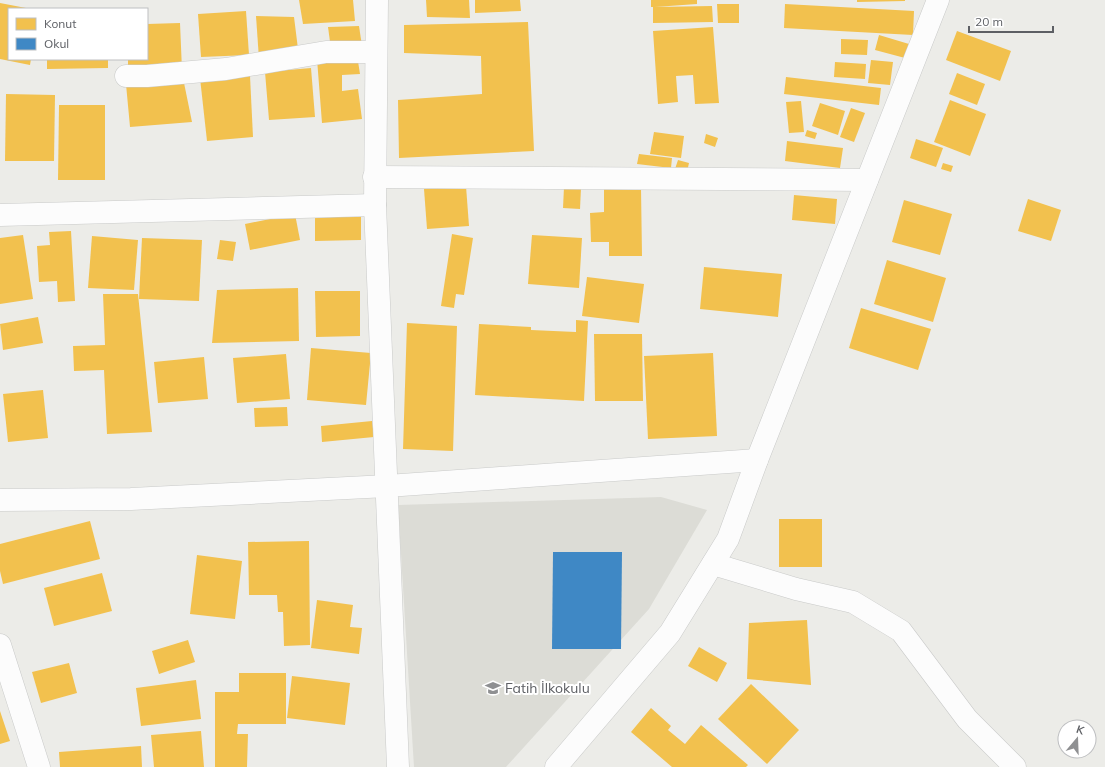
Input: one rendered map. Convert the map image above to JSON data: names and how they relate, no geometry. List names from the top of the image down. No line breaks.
{"places":{"school or university":["Fatih İlkokulu"]},"legend":["Konut","Okul"],"scale_bar":"20 m","north":"top"}
